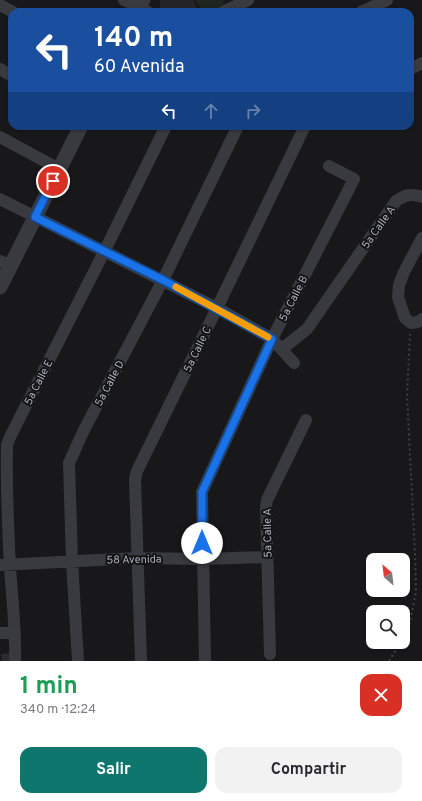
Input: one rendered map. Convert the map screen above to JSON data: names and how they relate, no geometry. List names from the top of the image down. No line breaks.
{"streets":{"street":["5a Calle A","5a Calle B","5a Calle C","5a Calle E","5a Calle D","58 Avenida"]},"crossings":[["5a Calle A","58 Avenida"],["5a Calle B","58 Avenida"],["5a Calle C","58 Avenida"],["5a Calle E","58 Avenida"],["5a Calle D","58 Avenida"]],"north":"top left","page":{"turn":["140 m","60 Avenida"],"heading":["1 min","340 m · 12:24"],"buttons":["Salir","Compartir"]}}
